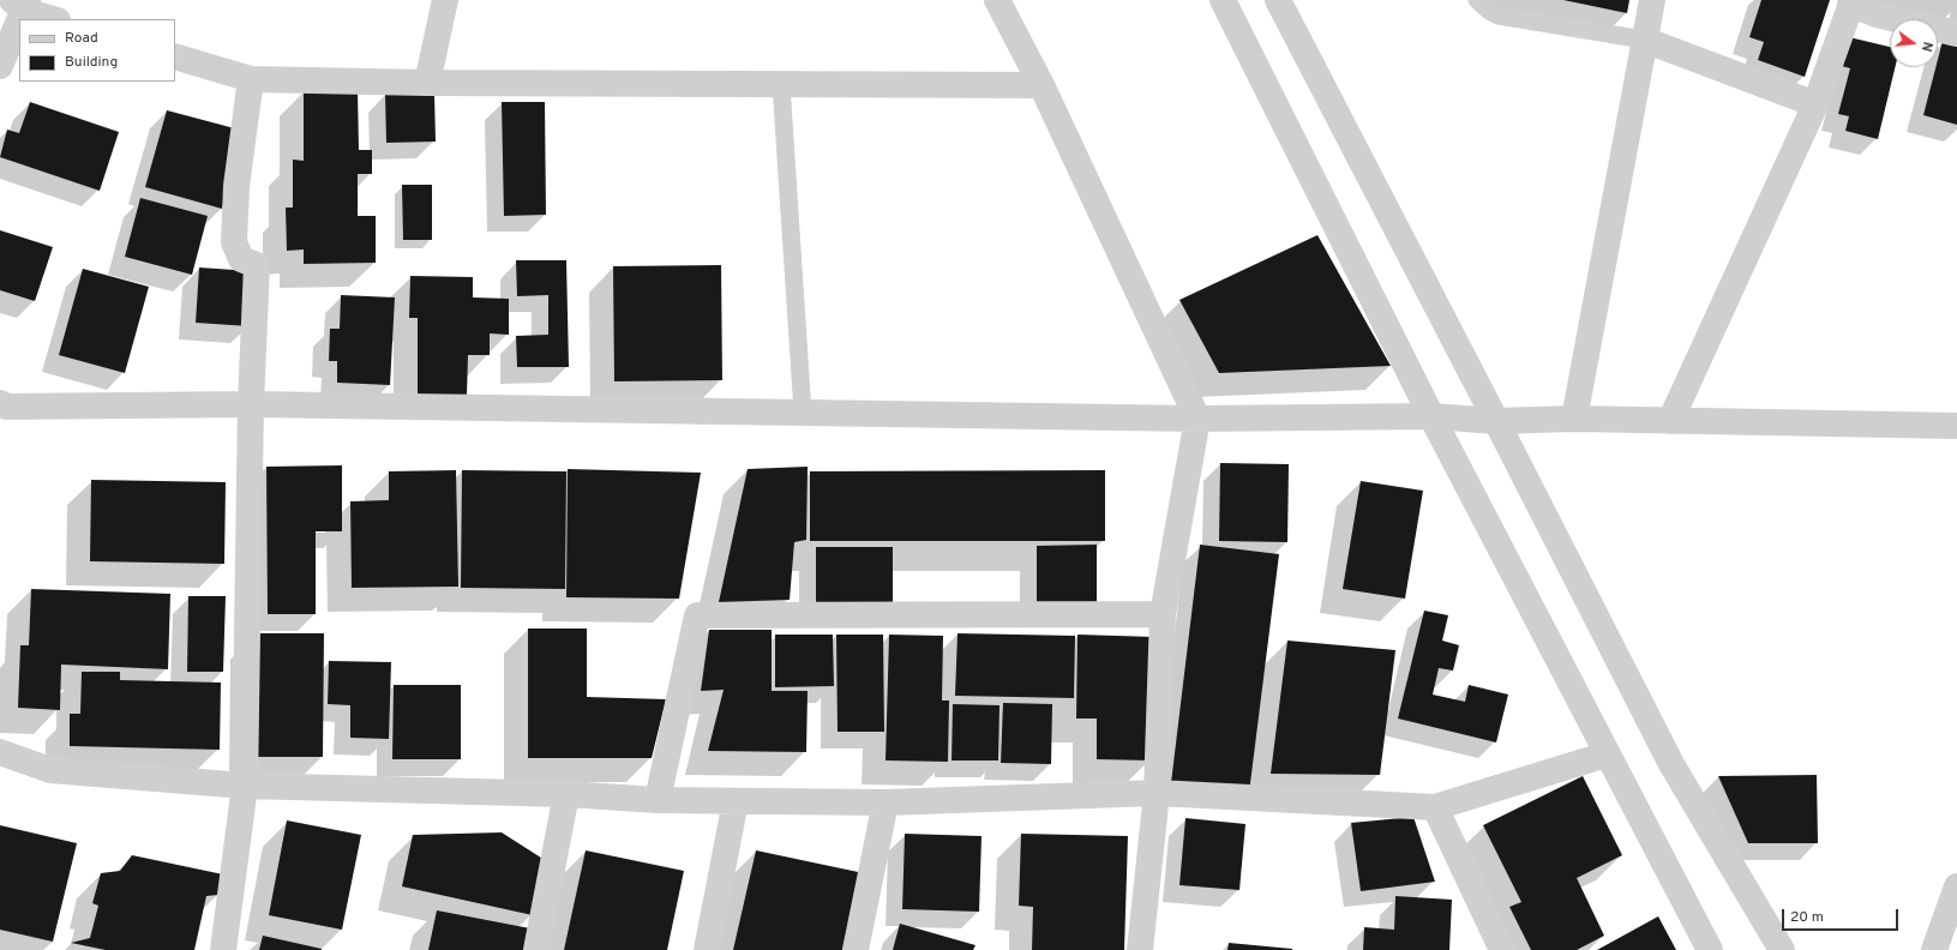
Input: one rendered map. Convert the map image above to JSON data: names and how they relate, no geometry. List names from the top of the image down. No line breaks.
{"legend":["Road","Building"],"scale_bar":"20 m","north":"right"}
